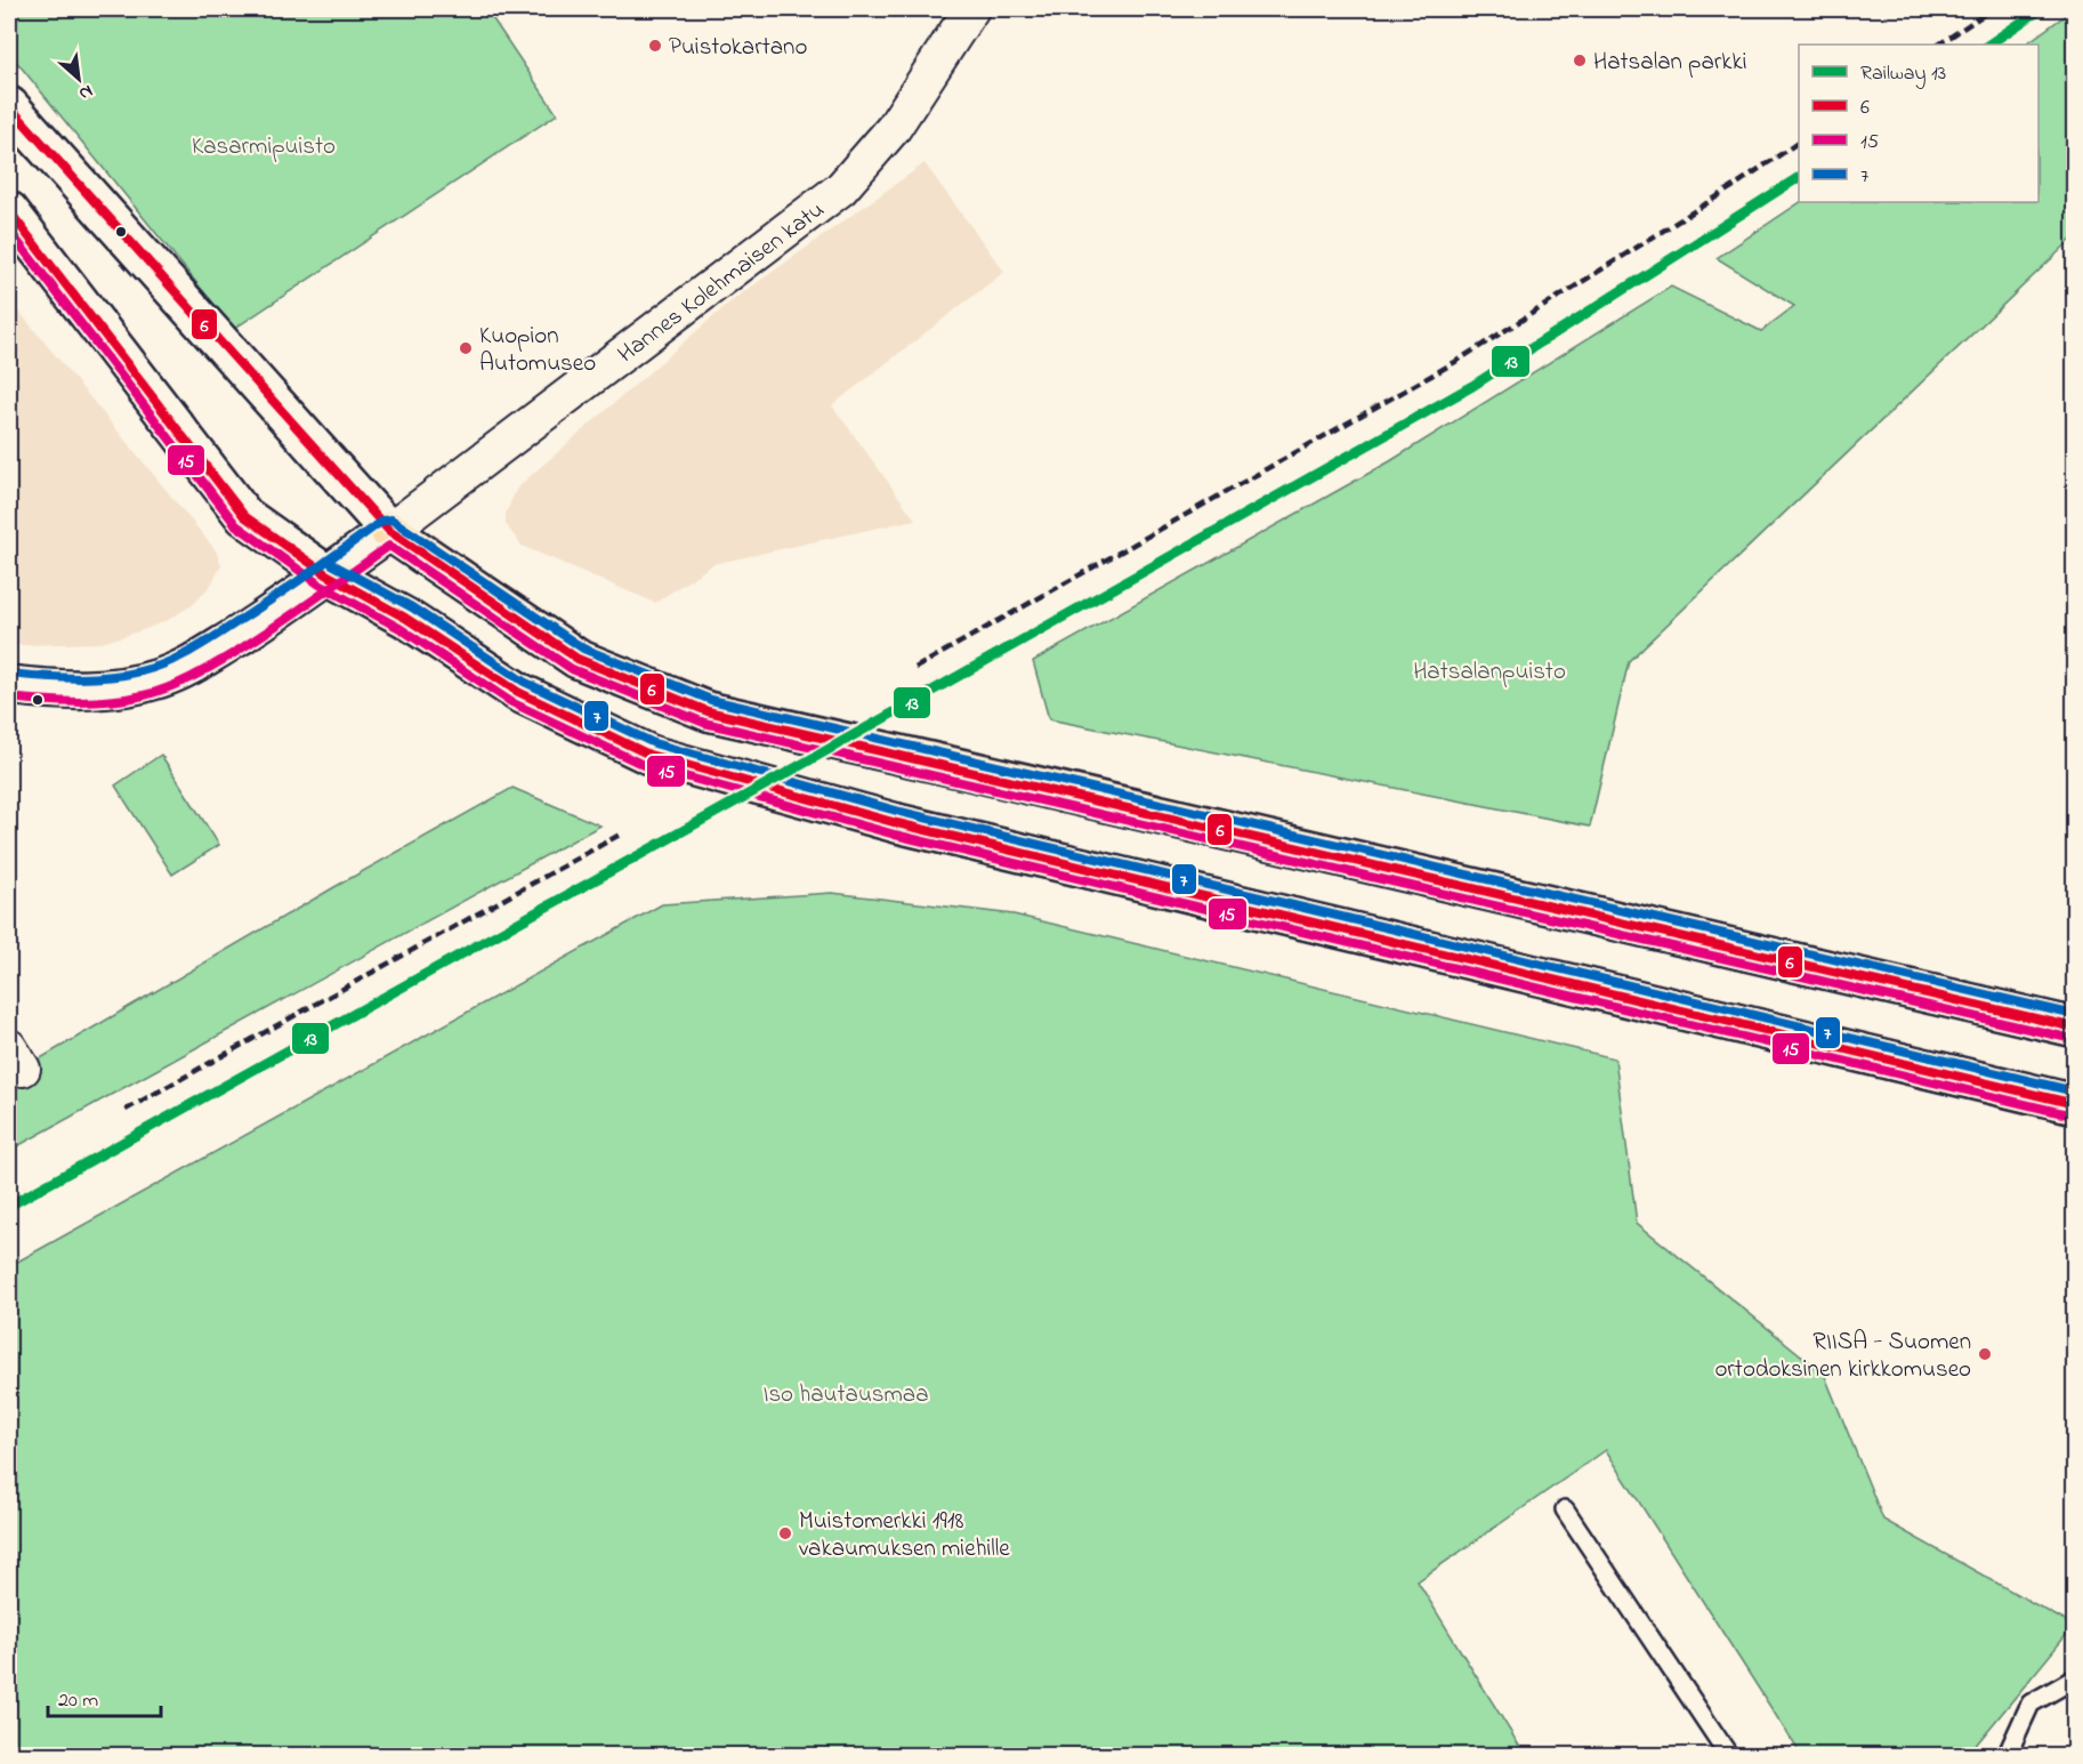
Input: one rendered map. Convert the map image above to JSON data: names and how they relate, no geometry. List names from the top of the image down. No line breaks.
{"streets":{"street":["Hannes Kolehmaisen katu"]},"parks":["Kasarmipuisto","Hatsalanpuisto","Iso hautausmaa"],"places":["Puistokartano","Hatsalan parkki","Kuopion Automuseo","RIISA - Suomen ortodoksinen kirkkomuseo","Muistomerkki 1918 vakaumuksen miehille"],"lines":["rail line 13","transit line 6","transit line 15","transit line 7"],"legend":["Railway 13","6","15","7"],"scale_bar":"20 m","north":"bottom right"}
